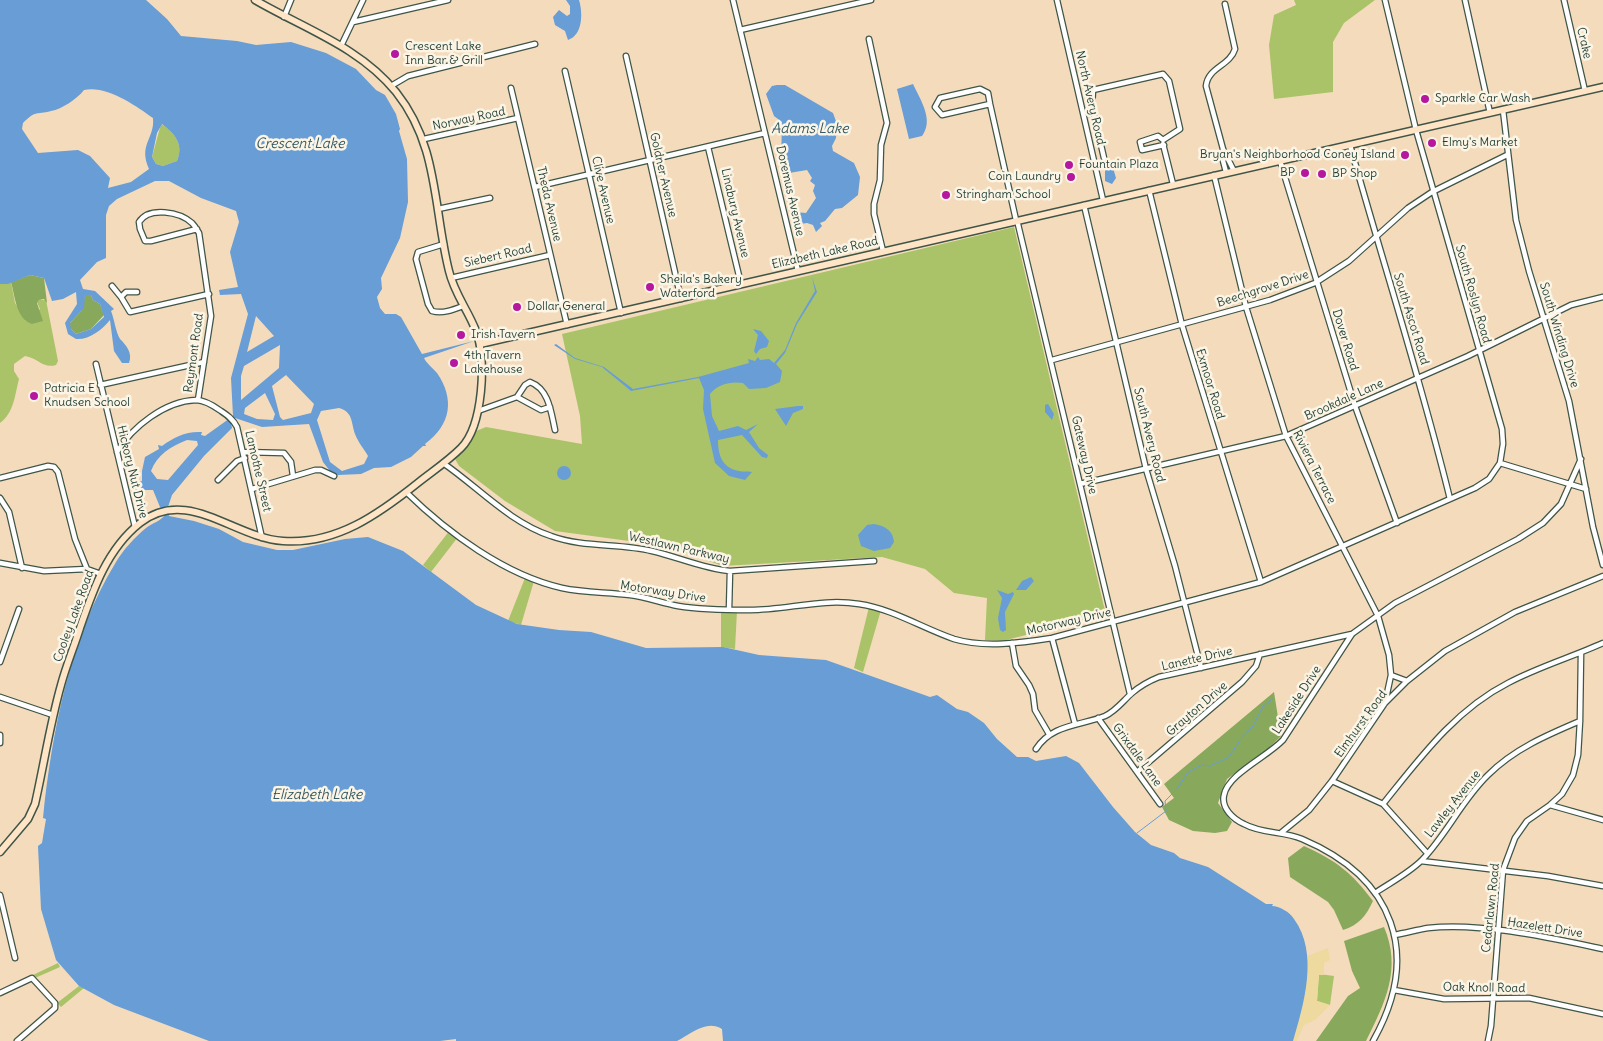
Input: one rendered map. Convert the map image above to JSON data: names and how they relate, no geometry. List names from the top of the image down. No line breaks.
{"streets":{"main road":["Elizabeth Lake Road","Cooley Lake Road"],"street":["Crake","North Avery Road","Norway Road","Goldner Avenue","Clive Avenue","Doremus Avenue","Theda Avenue","Linabury Avenue","Siebert Road","Beechgrove Drive","South Roslyn Road","South Ascot Road","South Winding Drive","Dover Road","Reymont Road","Exmoor Road","Brookdale Lane","South Avery Road","Gateway Drive","Riviera Terrace","Lamothe Street","Hickory Nut Drive","Westlawn Parkway","Motorway Drive","Lanette Drive","Lakeside Drive","Grayton Drive","Elmhurst Road","Grixdale Lane","Lawley Avenue","Cedarlawn Road","Hazelett Drive","Oak Knoll Road"]},"crossings":[["Crake","Elizabeth Lake Road"],["North Avery Road","Elizabeth Lake Road"],["Norway Road","Theda Avenue"],["Goldner Avenue","Elizabeth Lake Road"],["Clive Avenue","Elizabeth Lake Road"],["Doremus Avenue","Elizabeth Lake Road"],["Theda Avenue","Elizabeth Lake Road"],["Theda Avenue","Siebert Road"],["Linabury Avenue","Elizabeth Lake Road"],["Elizabeth Lake Road","South Roslyn Road"],["Elizabeth Lake Road","South Ascot Road"],["Elizabeth Lake Road","South Winding Drive"],["Elizabeth Lake Road","Dover Road"],["Elizabeth Lake Road","Exmoor Road"],["Elizabeth Lake Road","South Avery Road"],["Elizabeth Lake Road","Gateway Drive"],["Elizabeth Lake Road","Riviera Terrace"],["Elizabeth Lake Road","Cooley Lake Road"],["Beechgrove Drive","South Roslyn Road"],["Beechgrove Drive","South Ascot Road"],["Beechgrove Drive","South Winding Drive"],["Beechgrove Drive","Dover Road"],["Beechgrove Drive","Exmoor Road"],["Beechgrove Drive","South Avery Road"],["Beechgrove Drive","Gateway Drive"],["Beechgrove Drive","Riviera Terrace"],["South Roslyn Road","Brookdale Lane"],["South Roslyn Road","Motorway Drive"],["South Ascot Road","Brookdale Lane"],["South Ascot Road","Motorway Drive"],["South Winding Drive","Brookdale Lane"],["South Winding Drive","Lakeside Drive"],["Dover Road","Brookdale Lane"],["Dover Road","Motorway Drive"],["Reymont Road","Lamothe Street"],["Reymont Road","Hickory Nut Drive"],["Exmoor Road","Brookdale Lane"],["Exmoor Road","Motorway Drive"],["Brookdale Lane","South Avery Road"],["Brookdale Lane","Gateway Drive"],["Brookdale Lane","Riviera Terrace"],["South Avery Road","Motorway Drive"],["South Avery Road","Lanette Drive"],["Gateway Drive","Motorway Drive"],["Gateway Drive","Lanette Drive"],["Riviera Terrace","Motorway Drive"],["Riviera Terrace","Lakeside Drive"],["Riviera Terrace","Elmhurst Road"],["Lamothe Street","Cooley Lake Road"],["Hickory Nut Drive","Cooley Lake Road"],["Westlawn Parkway","Cooley Lake Road"],["Motorway Drive","Cooley Lake Road"],["Lanette Drive","Lakeside Drive"],["Lanette Drive","Grayton Drive"],["Lanette Drive","Grixdale Lane"],["Lakeside Drive","Elmhurst Road"],["Lakeside Drive","Lawley Avenue"],["Lakeside Drive","Hazelett Drive"],["Lakeside Drive","Oak Knoll Road"],["Grayton Drive","Grixdale Lane"],["Lawley Avenue","Cedarlawn Road"],["Cedarlawn Road","Hazelett Drive"],["Cedarlawn Road","Oak Knoll Road"]],"water":["Adams Lake","Crescent Lake","Elizabeth Lake"],"places":["Crescent Lake Inn Bar & Grill","Sparkle Car Wash","Elmy's Market","Bryan's Neighborhood Coney Island","Fountain Plaza","BP","BP Shop","Coin Laundry","Stringham School","Sheila's Bakery Waterford","Dollar General","Irish Tavern","4th Tavern Lakehouse","Patricia E Knudsen School"]}
